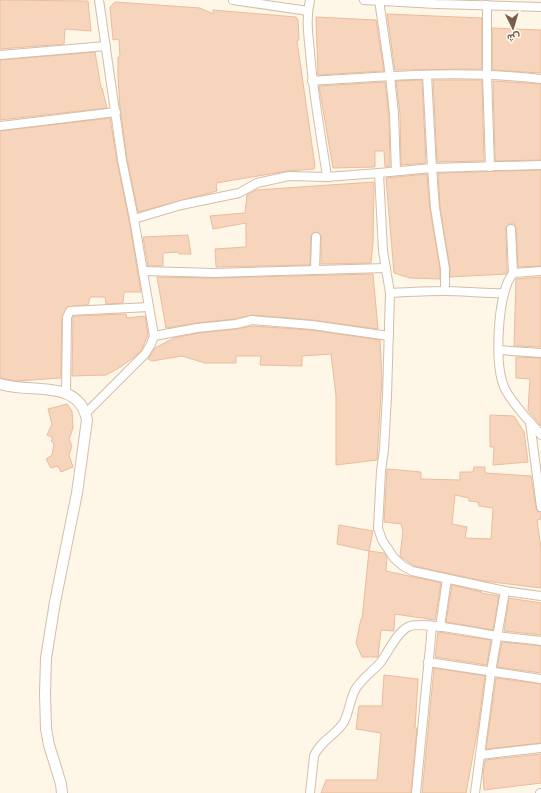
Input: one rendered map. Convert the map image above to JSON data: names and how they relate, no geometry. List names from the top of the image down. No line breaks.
{"north":"bottom"}
